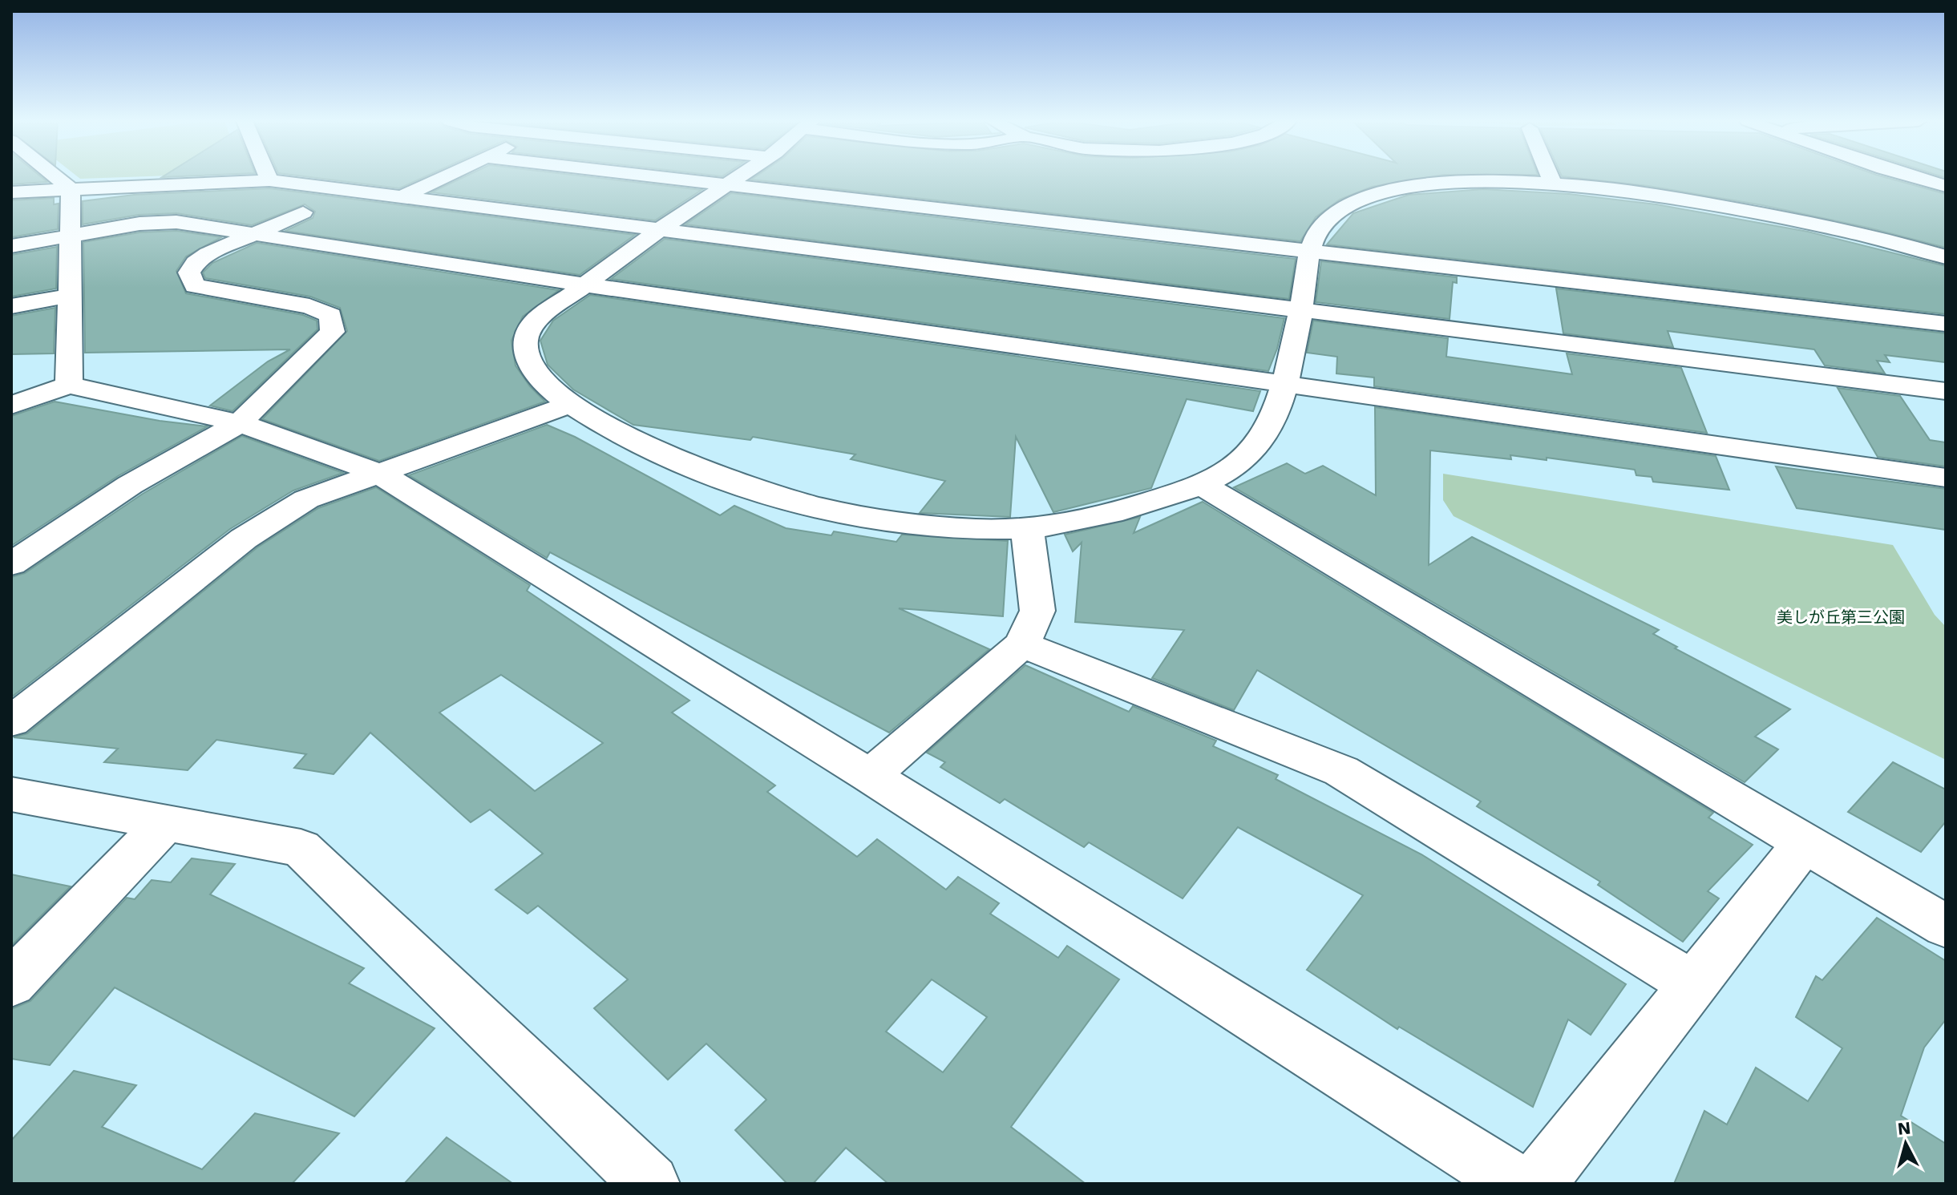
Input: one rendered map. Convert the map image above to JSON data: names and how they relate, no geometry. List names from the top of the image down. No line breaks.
{"parks":["美しが丘第三公園"],"north":"top"}
